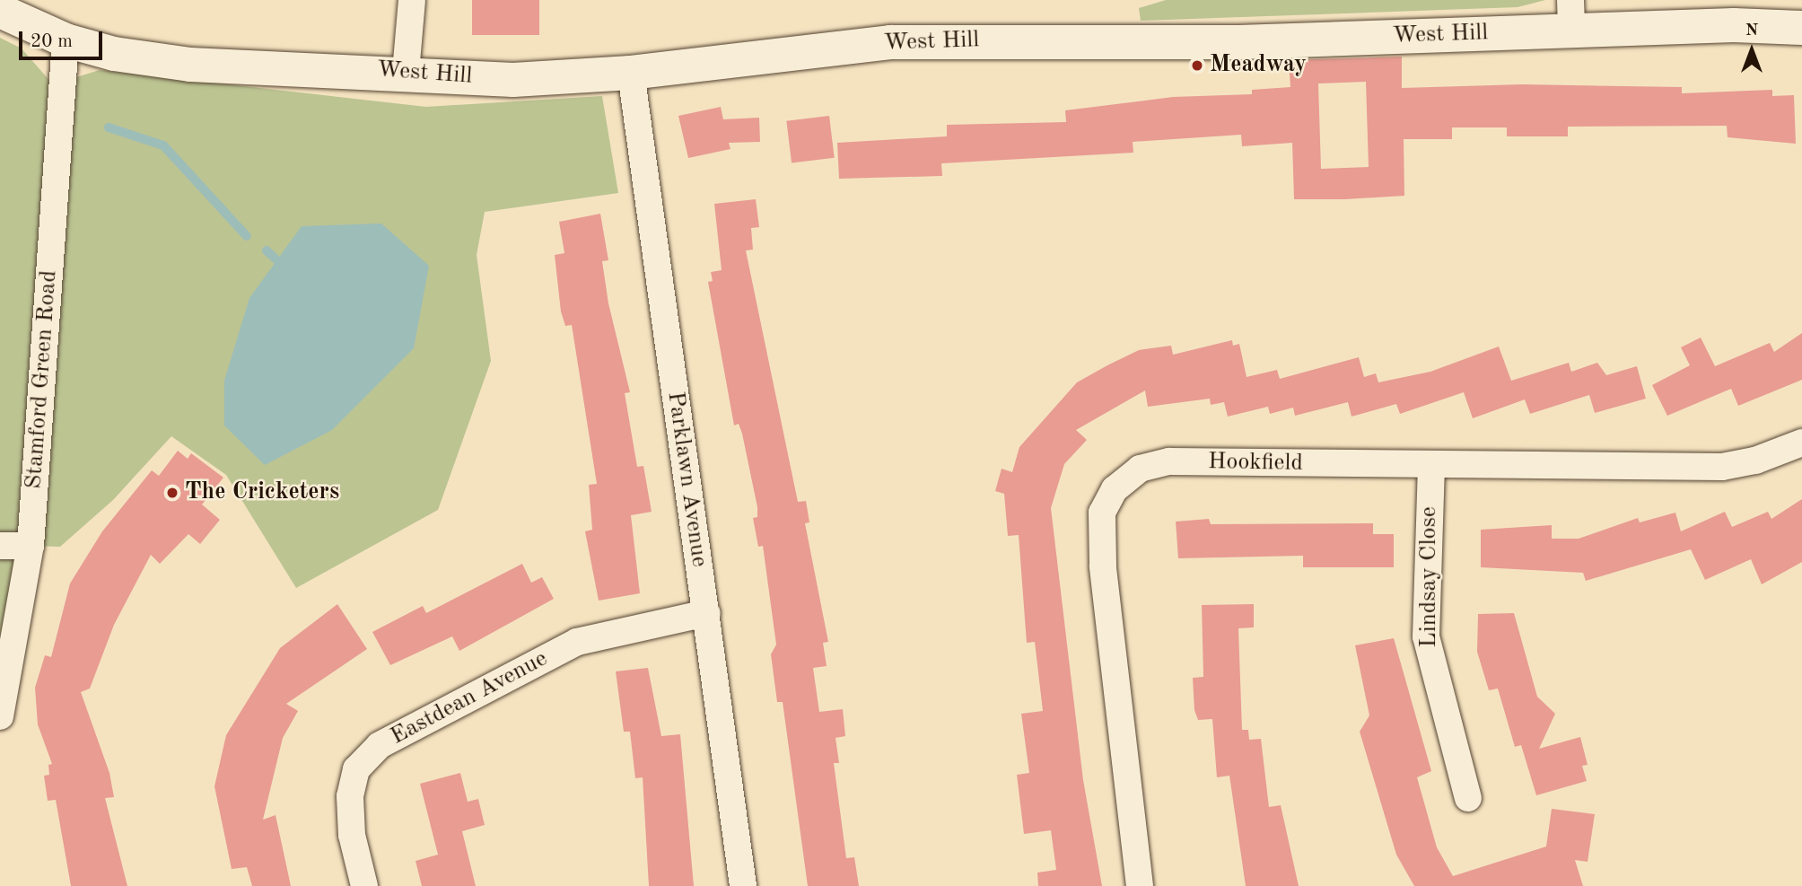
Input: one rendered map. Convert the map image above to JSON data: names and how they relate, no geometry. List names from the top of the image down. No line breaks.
{"streets":{"main road":["West Hill"],"street":["Stamford Green Road","Hookfield","Parklawn Avenue","Lindsay Close","Eastdean Avenue"]},"crossings":[["West Hill","Stamford Green Road"],["West Hill","Parklawn Avenue"],["Hookfield","Lindsay Close"],["Parklawn Avenue","Eastdean Avenue"]],"places":["Meadway","The Cricketers"],"scale_bar":"20 m","north":"top"}
